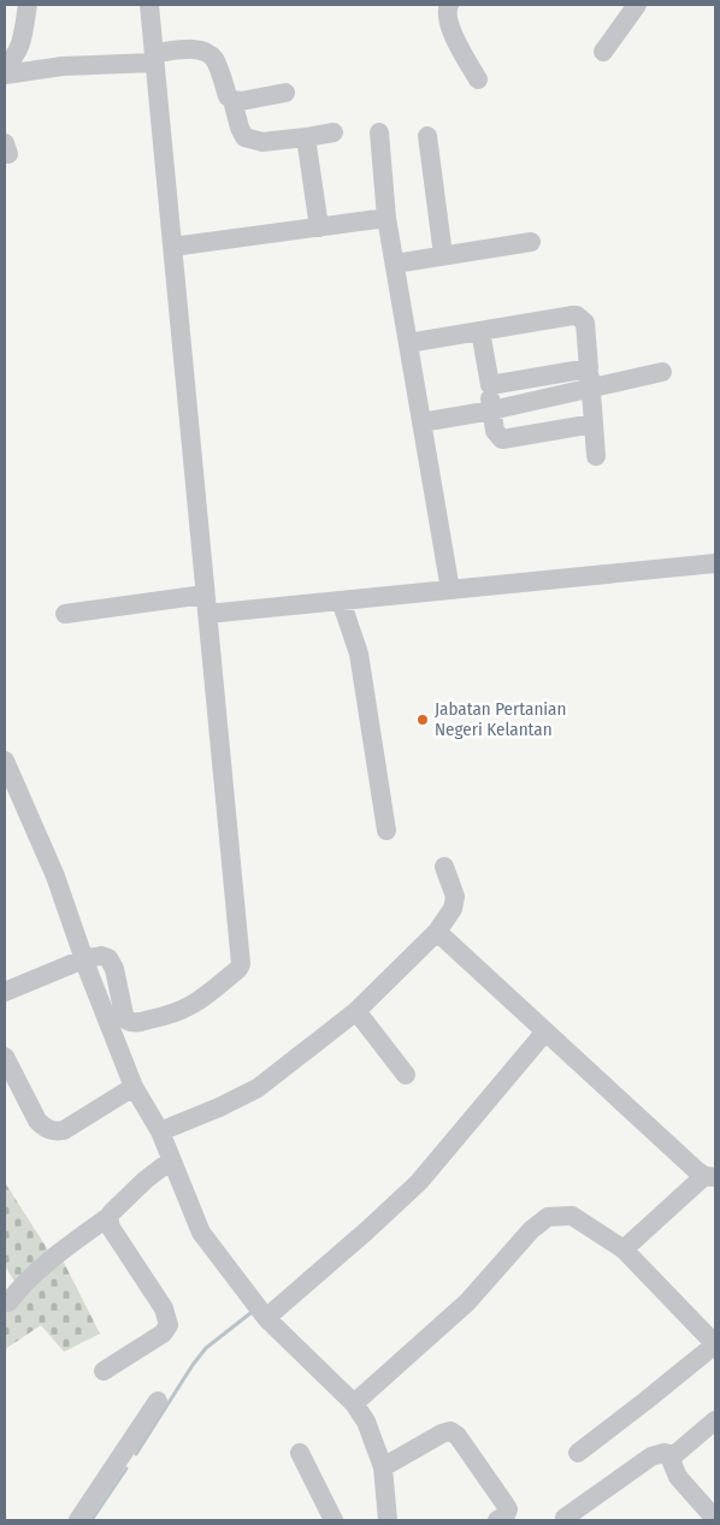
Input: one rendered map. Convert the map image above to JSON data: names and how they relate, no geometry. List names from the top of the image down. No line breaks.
{"places":["Jabatan Pertanian Negeri Kelantan"]}
